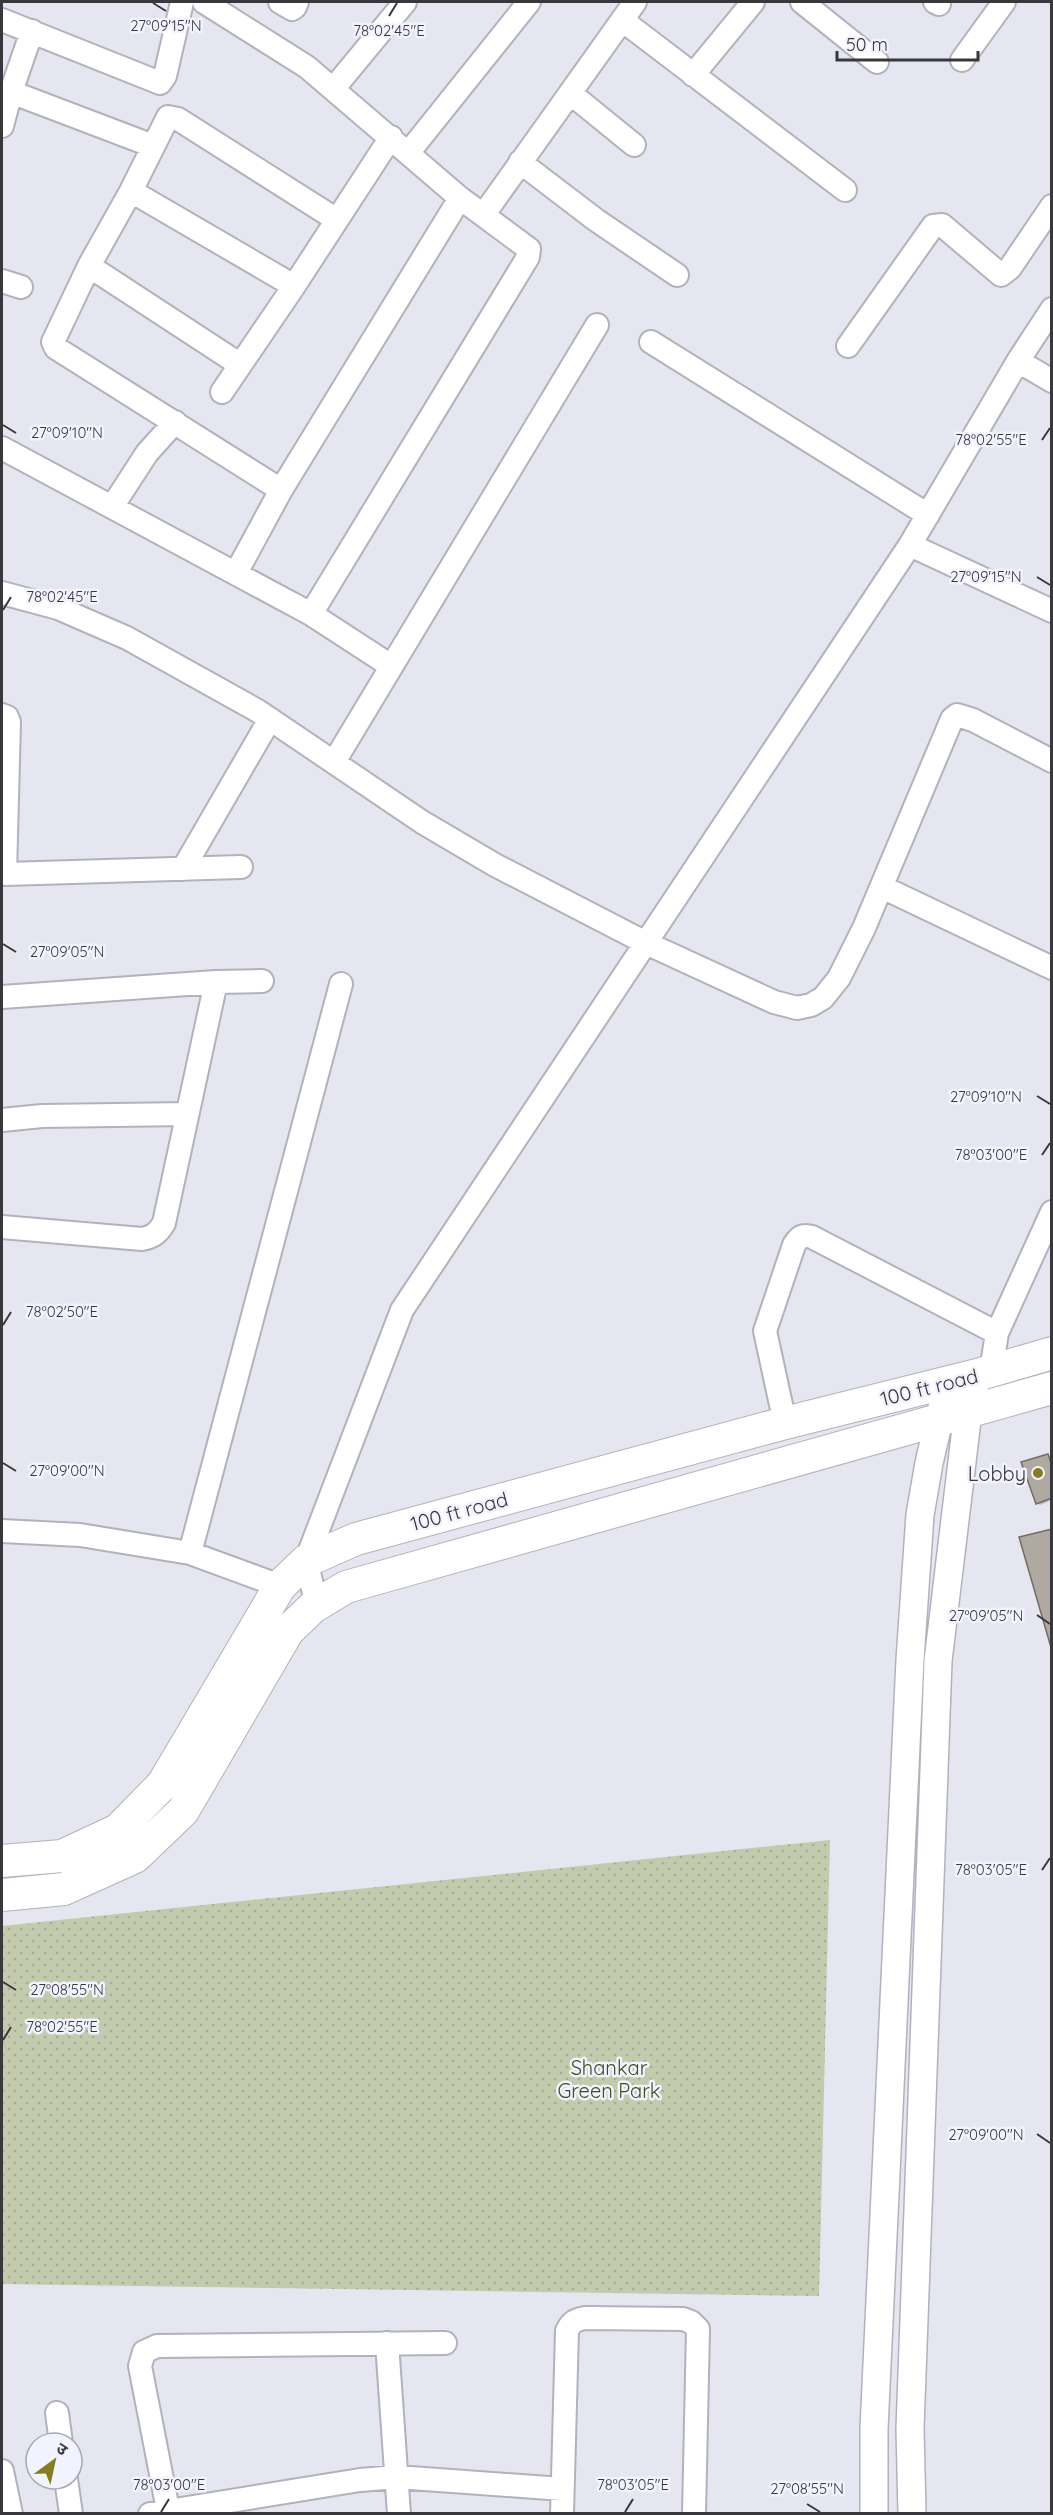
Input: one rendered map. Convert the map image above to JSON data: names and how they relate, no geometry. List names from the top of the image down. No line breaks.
{"streets":{"main road":["100 ft road"]},"parks":["Shankar Green Park"],"places":["Lobby"],"scale_bar":"50 m","north":"top right","coordinates":["27°09'15\"N","78°02'45\"E","27°09'10\"N","78°02'55\"E","27°09'05\"N","78°03'00\"E","78°02'50\"E","27°09'00\"N","78°03'05\"E","27°08'55\"N"]}
